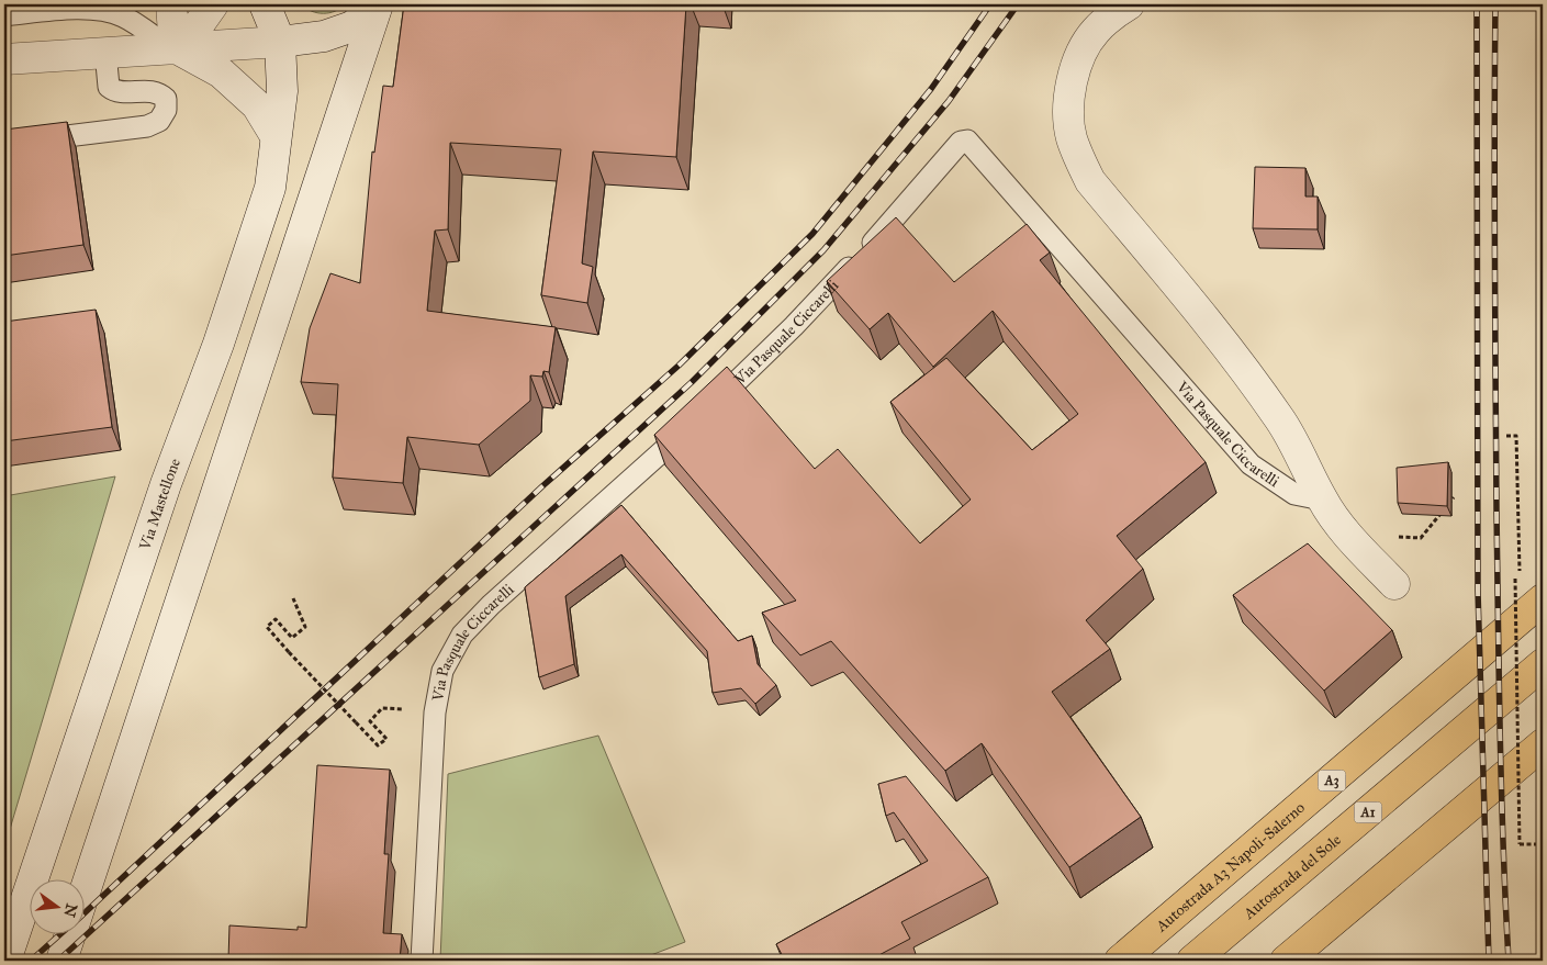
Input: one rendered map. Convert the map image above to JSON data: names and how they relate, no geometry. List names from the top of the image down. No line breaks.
{"streets":{"highway":["A3","A1","Autostrada A3 Napoli-Salerno","Autostrada del Sole"],"street":["Via Mastellone"],"lane":["Via Pasquale Ciccarelli"]},"north":"right"}
